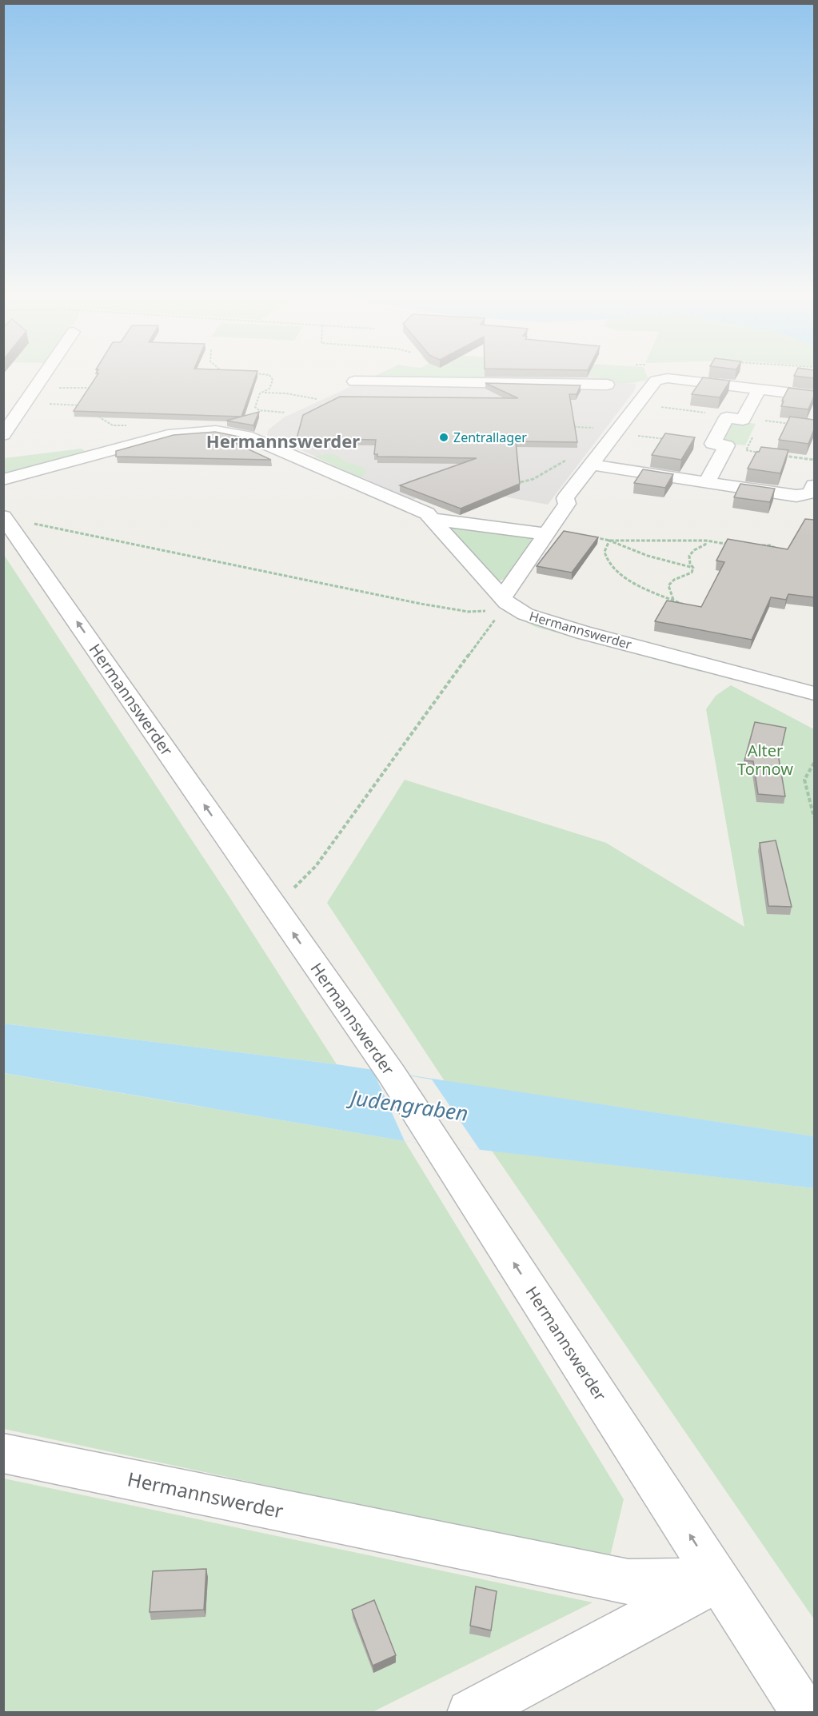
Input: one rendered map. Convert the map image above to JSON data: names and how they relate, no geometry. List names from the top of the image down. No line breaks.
{"streets":{"street":["Hermannswerder"]},"one_way":["Hermannswerder"],"districts":["Hermannswerder"],"water":["Judengraben"],"parks":["Alter Tornow"],"places":["Zentrallager"]}
